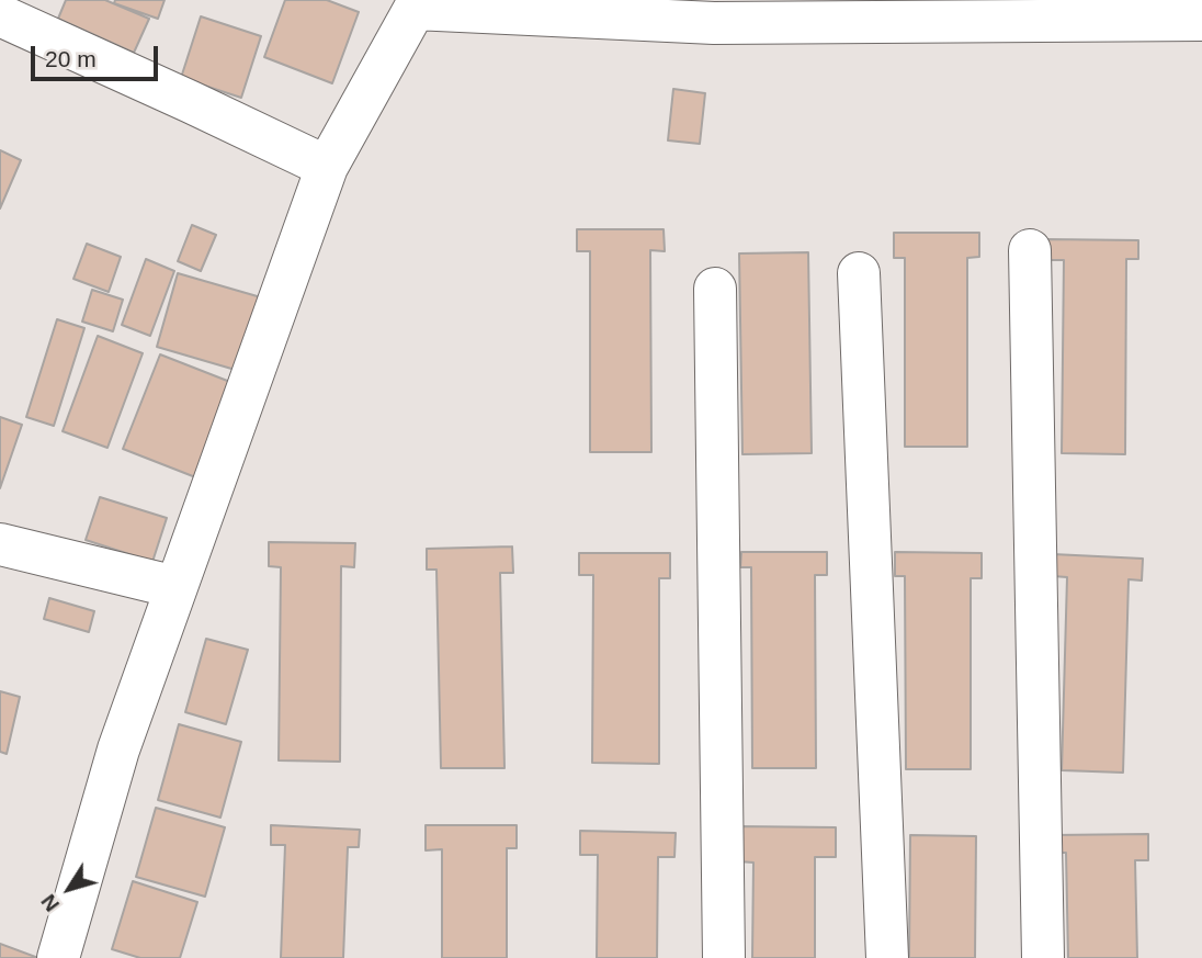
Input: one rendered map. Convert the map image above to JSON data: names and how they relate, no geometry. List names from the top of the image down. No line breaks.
{"scale_bar":"20 m","north":"bottom left"}
